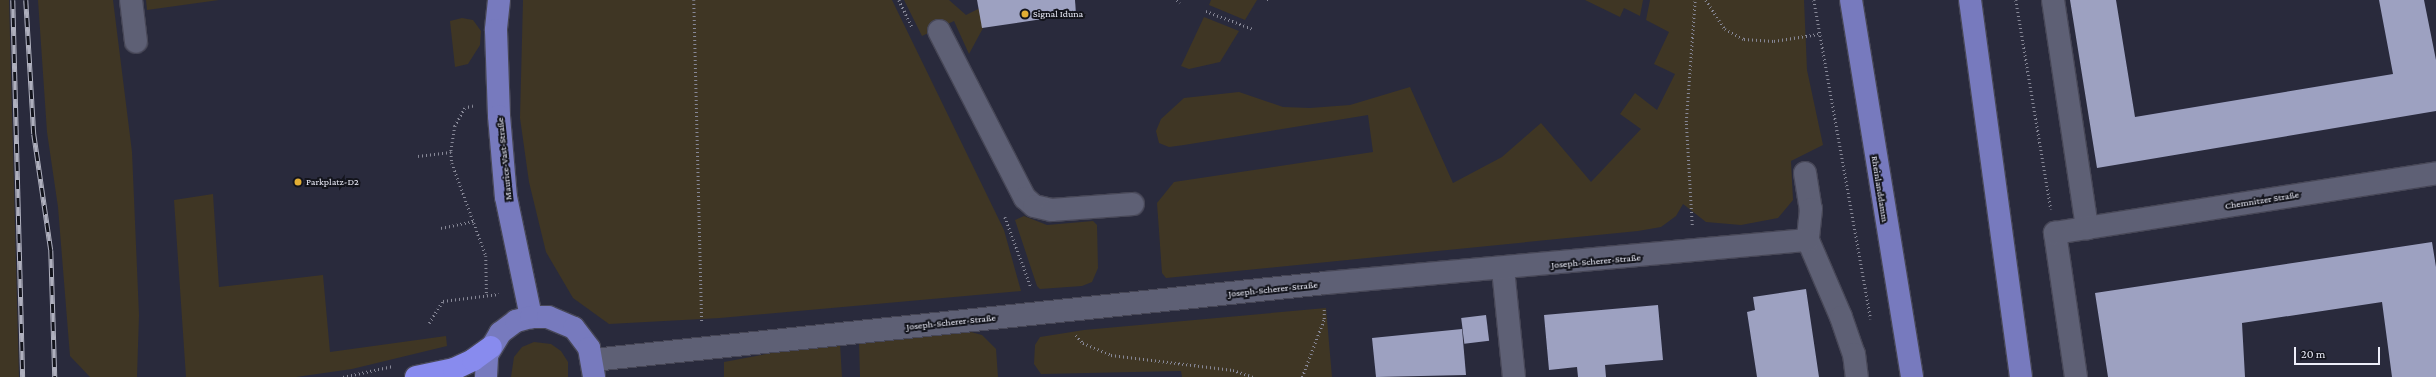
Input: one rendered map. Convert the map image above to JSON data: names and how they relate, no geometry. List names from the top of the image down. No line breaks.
{"streets":{"main road":["Maurice-Vast-Straße","Rheinlanddamm"],"street":["Chemnitzer Straße","Joseph-Scherer-Straße"]},"places":["Signal Iduna","Parkplatz-D2"],"scale_bar":"20 m"}
